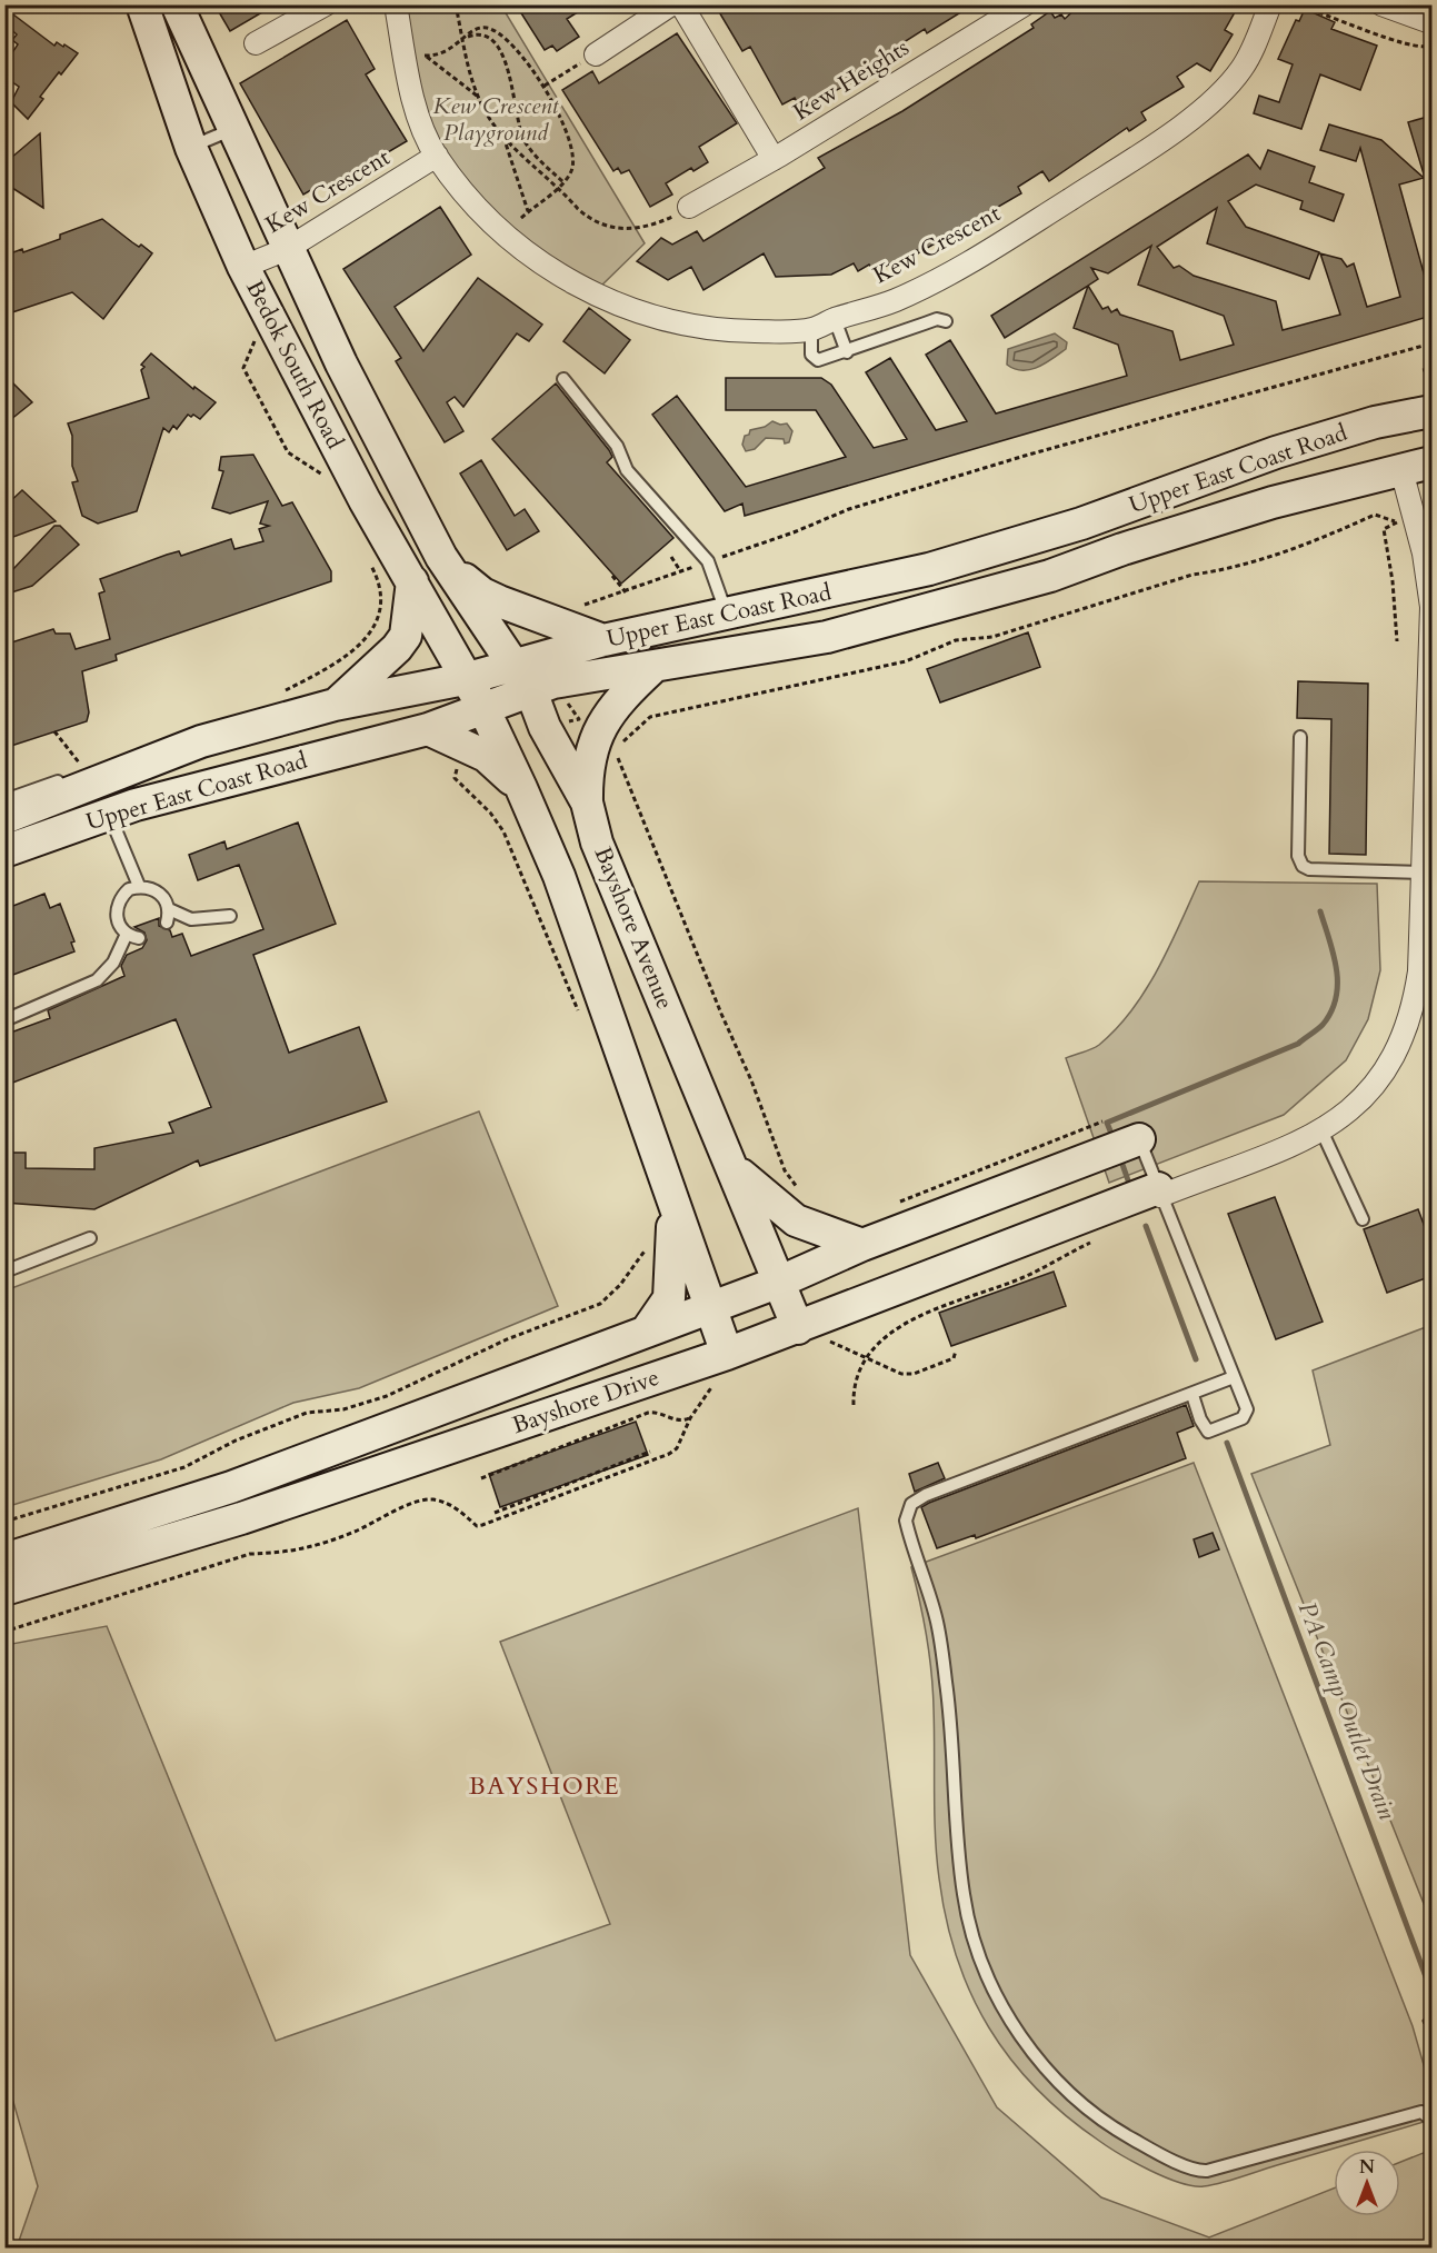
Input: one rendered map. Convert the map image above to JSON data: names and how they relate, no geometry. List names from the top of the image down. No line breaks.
{"streets":{"main road":["Bedok South Road","Upper East Coast Road","Bayshore Avenue","Bayshore Drive"],"street":["Kew Heights","Kew Crescent"]},"crossings":[["Kew Crescent","Bedok South Road"],["Bedok South Road","Upper East Coast Road"],["Bedok South Road","Bayshore Avenue"],["Upper East Coast Road","Bayshore Avenue"],["Bayshore Avenue","Bayshore Drive"]],"districts":["BAYSHORE"],"water":["PA Camp Outlet Drain"],"parks":["Kew Crescent Playground"],"north":"top"}
